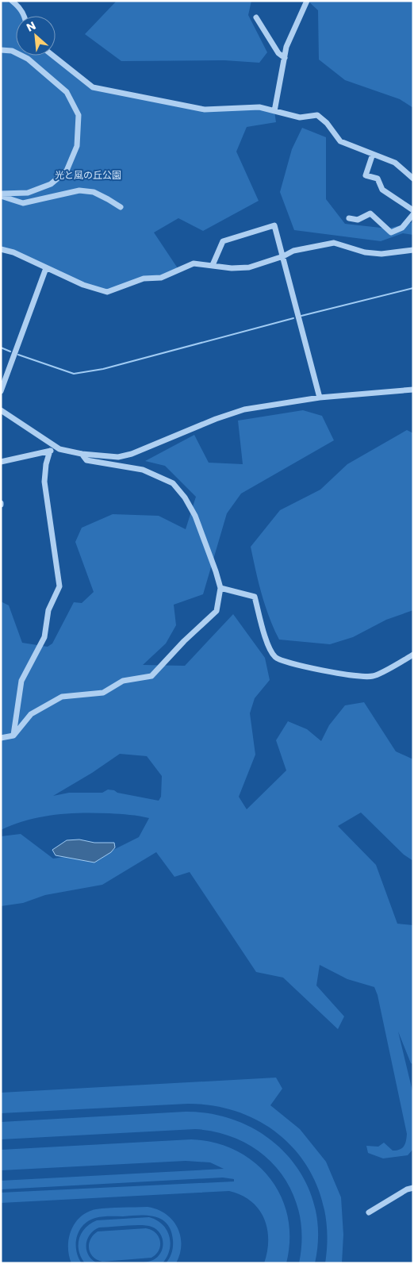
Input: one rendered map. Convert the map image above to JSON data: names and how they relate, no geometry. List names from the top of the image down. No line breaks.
{"parks":["光と風の丘公園"],"north":"top left"}
